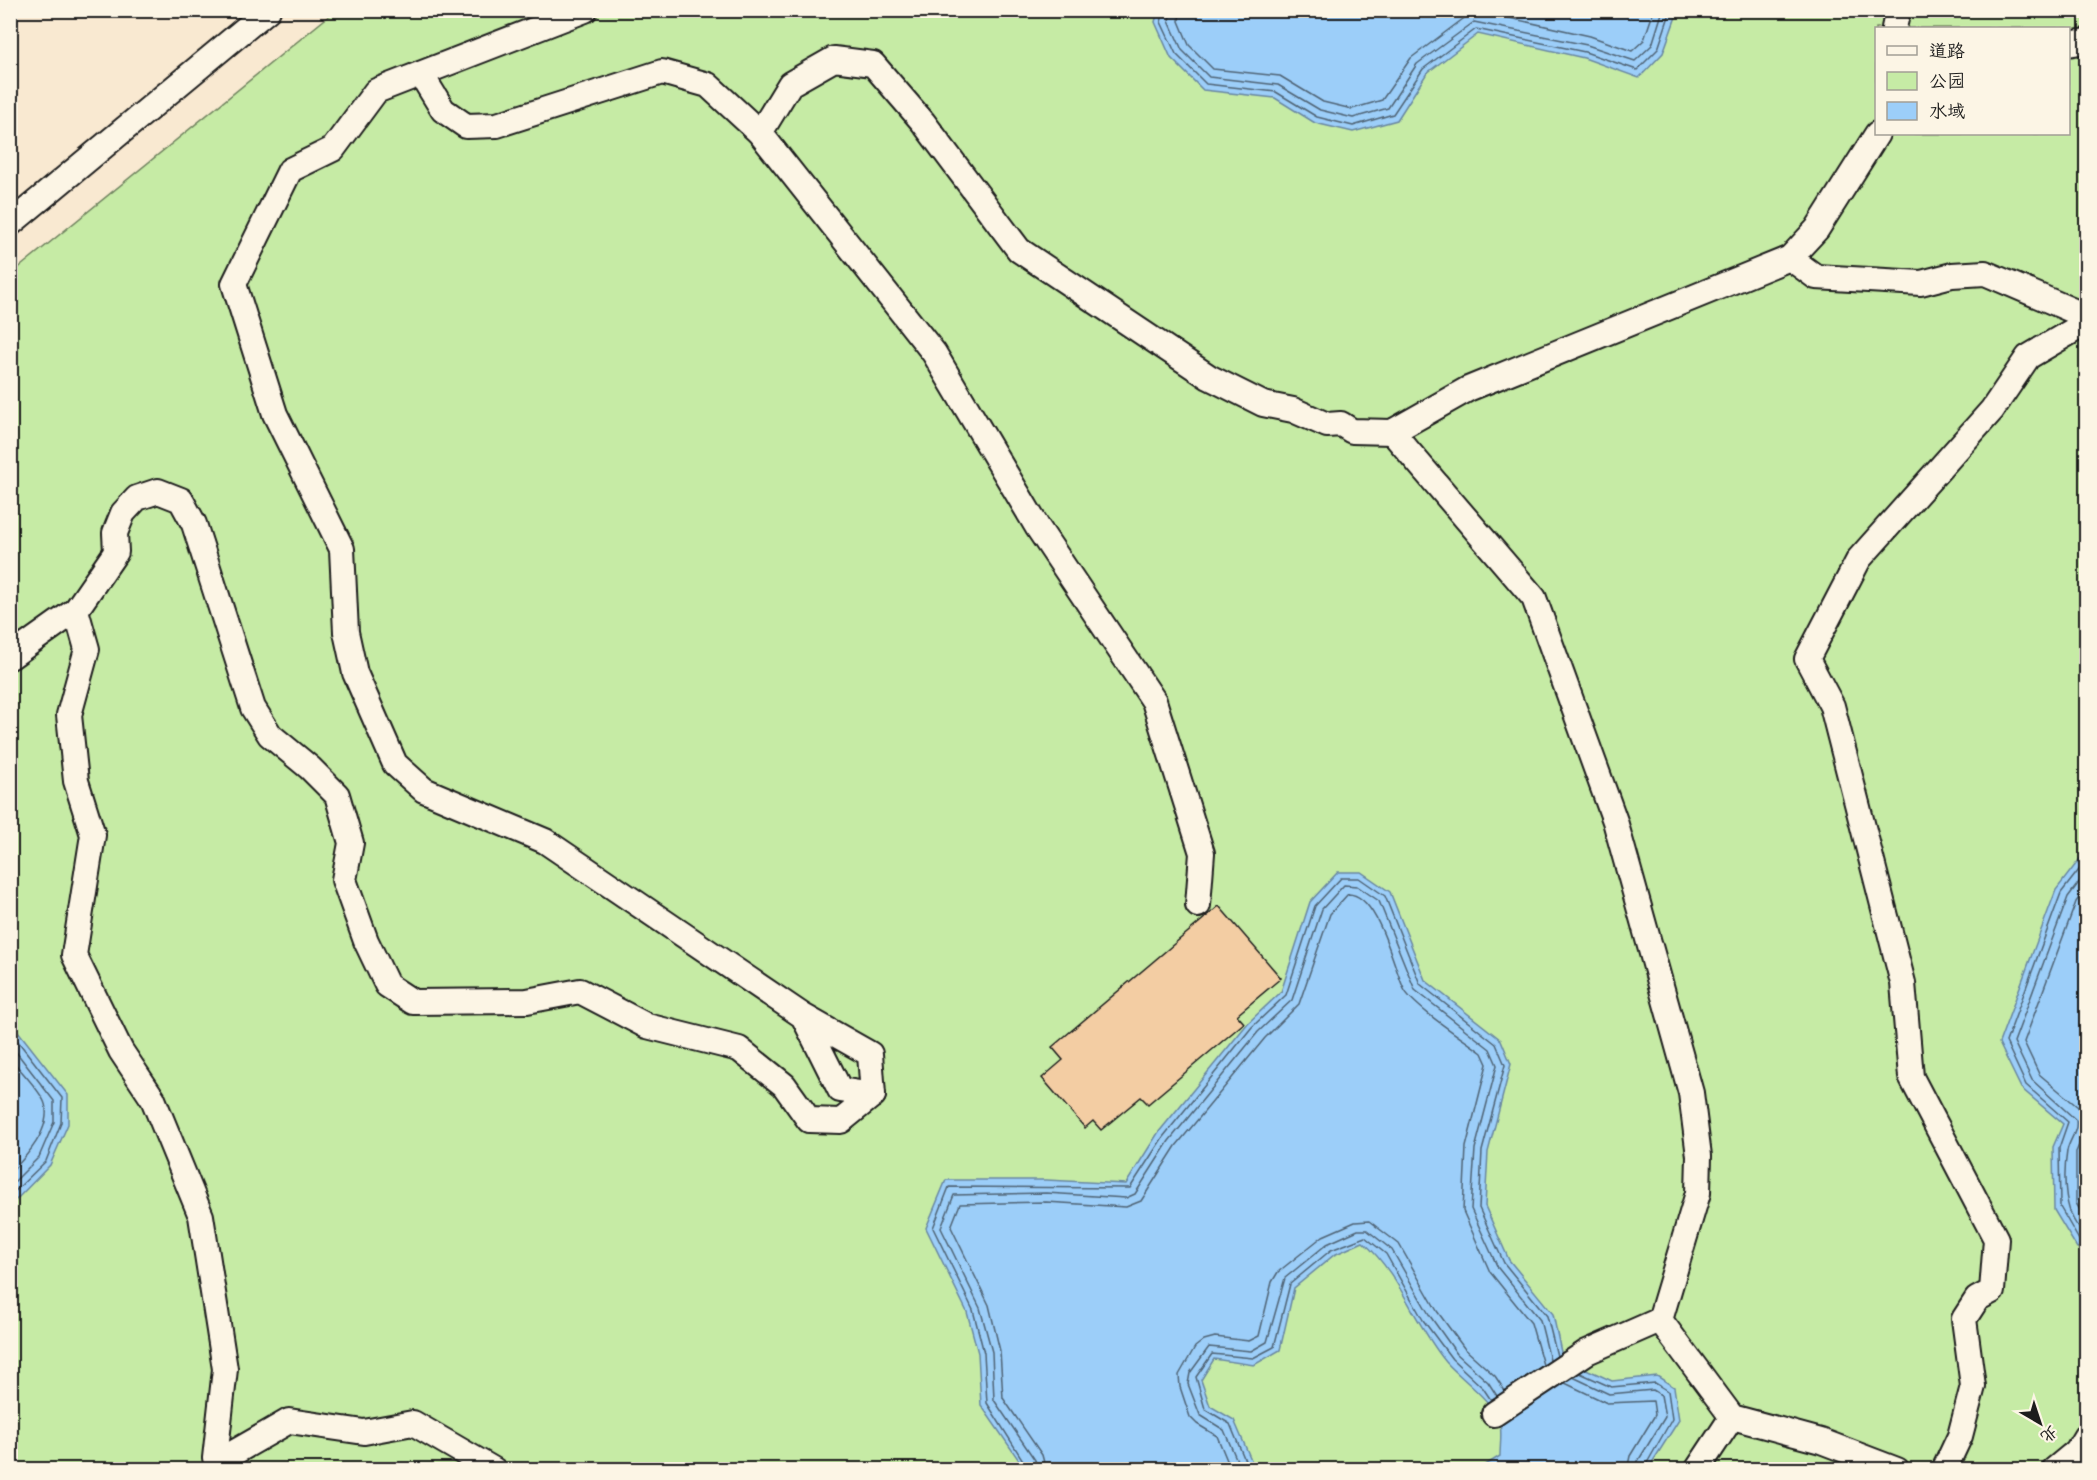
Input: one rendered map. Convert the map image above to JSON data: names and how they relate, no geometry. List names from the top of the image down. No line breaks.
{"legend":["道路","公园","水域"],"north":"bottom right"}
